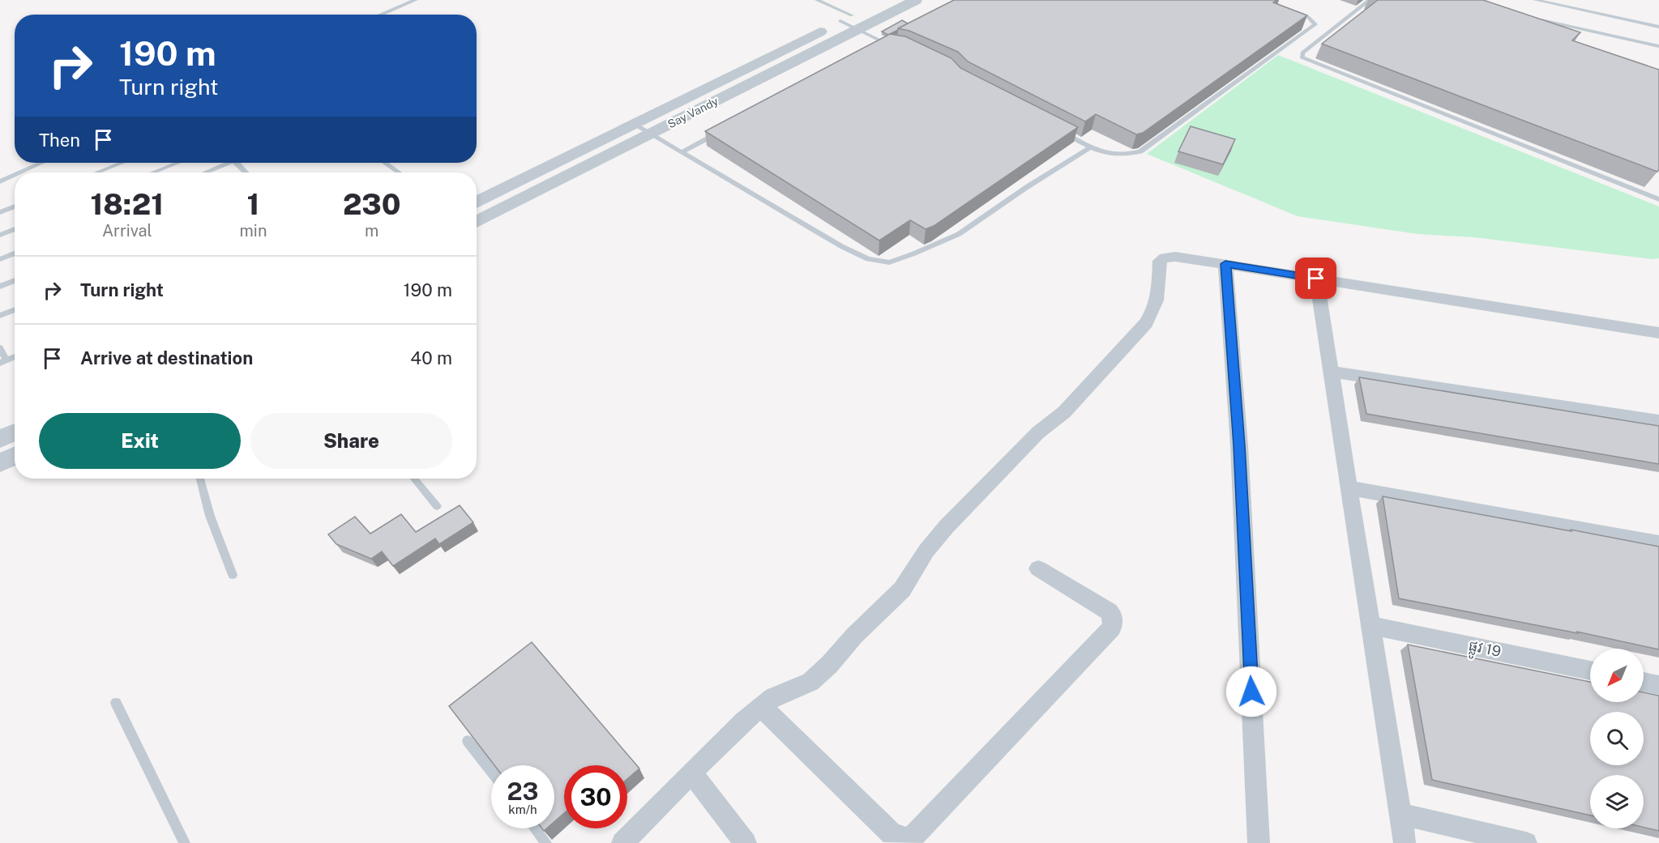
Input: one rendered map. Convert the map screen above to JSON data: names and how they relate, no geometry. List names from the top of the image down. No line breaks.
{"streets":{"street":["Say Vandy","ផ្លូវ 19"]},"north":"bottom left","page":{"turn":["190 m","Turn right"],"then":"Then","eta":["18:21","Arrival","1","min","230","m"],"list":[{"name":"Turn right","value":"190 m"},{"name":"Arrive at destination","value":"40 m"}],"buttons":["Exit","Share"],"speed":"23 km/h","limit":"30"}}
